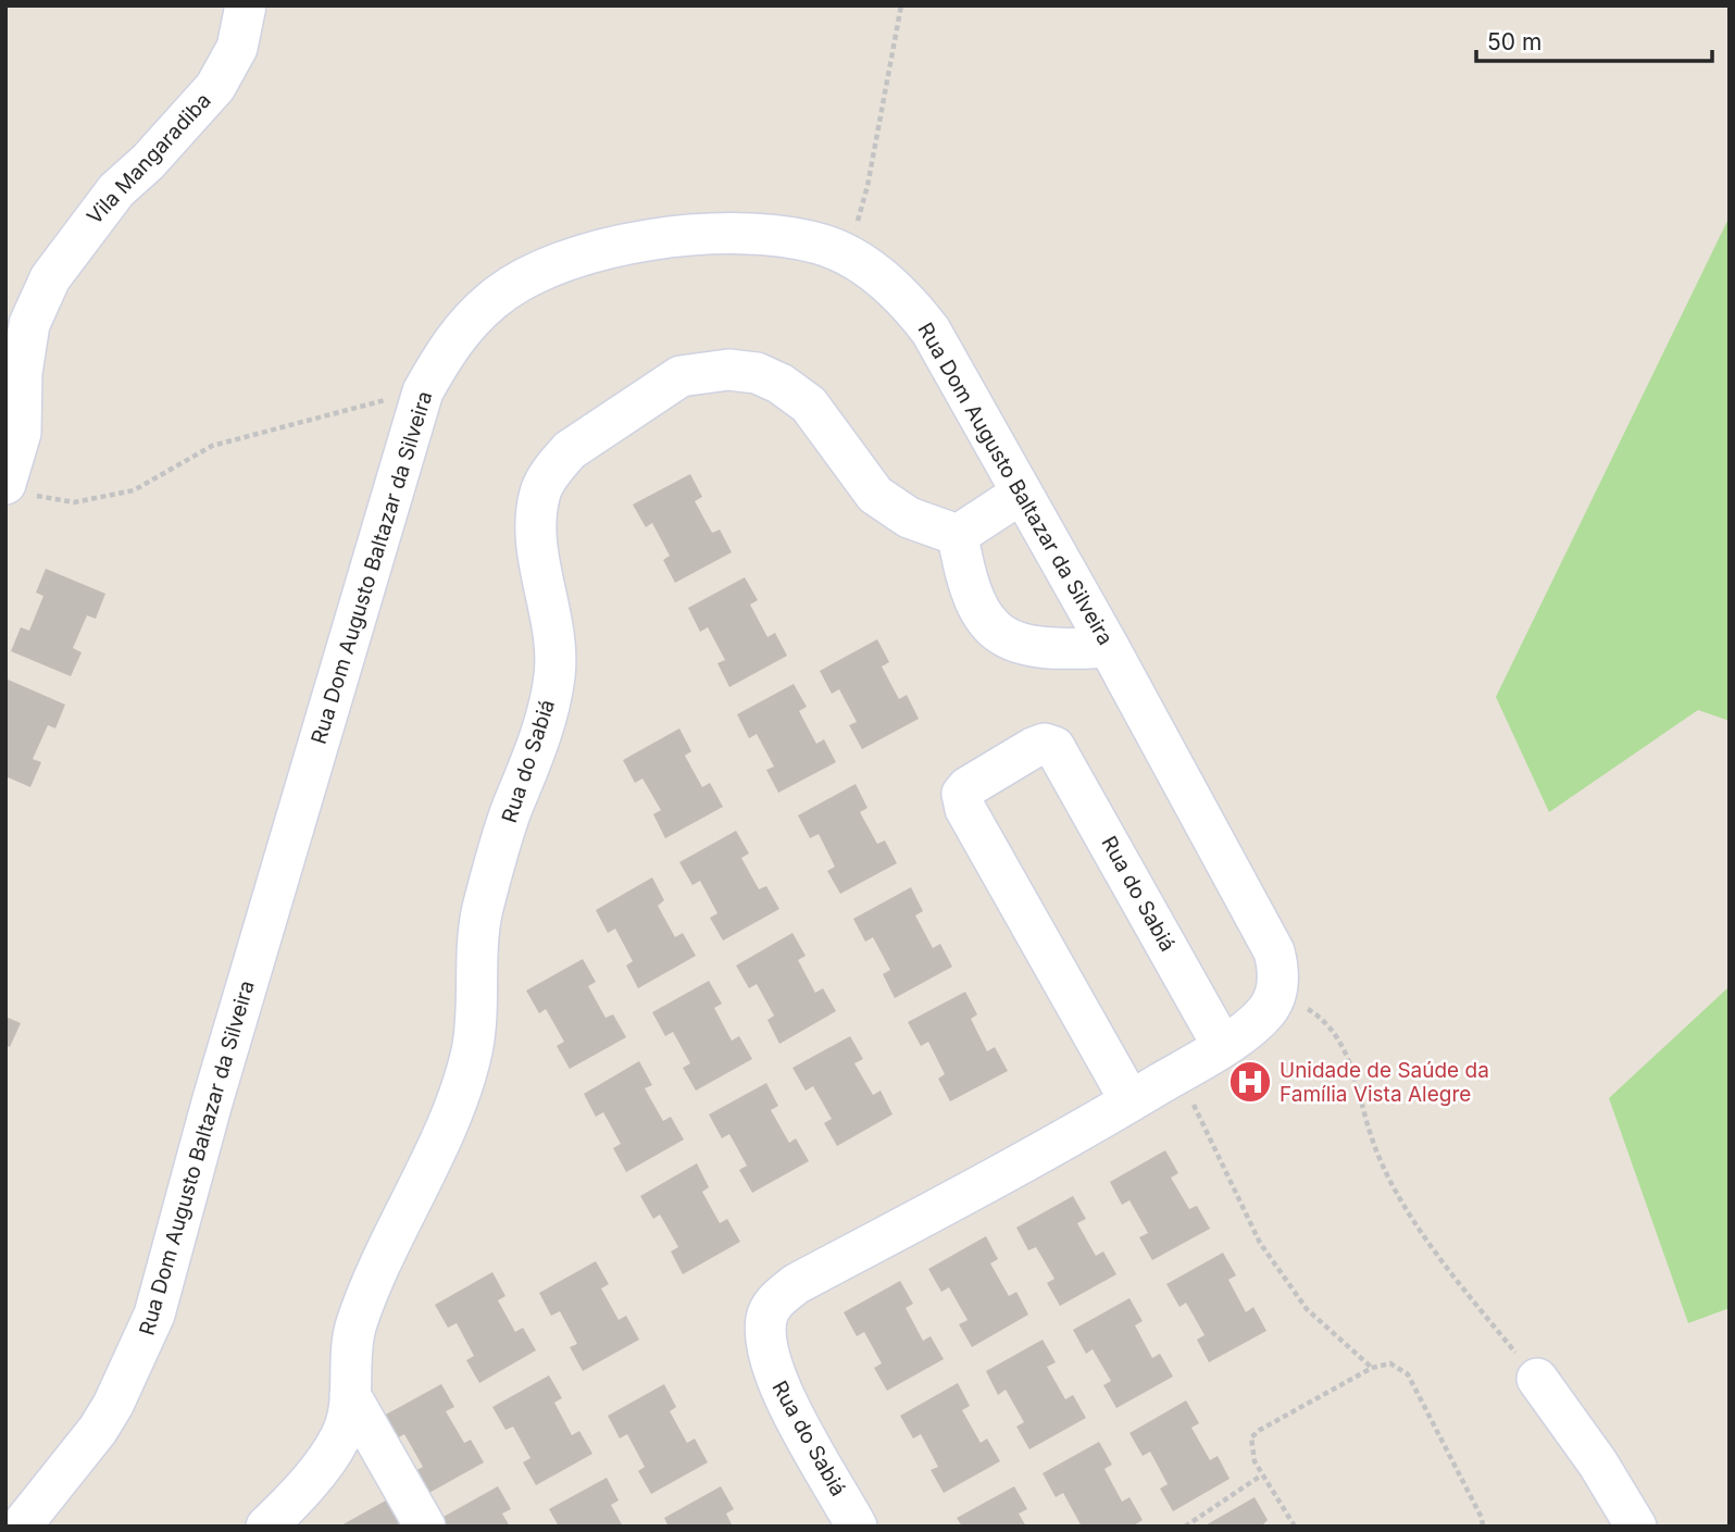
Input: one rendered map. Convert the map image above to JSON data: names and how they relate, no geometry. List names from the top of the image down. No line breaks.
{"streets":{"street":["Vila Mangaradiba","Rua Dom Augusto Baltazar da Silveira","Rua do Sabiá"]},"crossings":[["Rua Dom Augusto Baltazar da Silveira","Rua do Sabiá"]],"places":{"hospital":["Unidade de Saúde da Família Vista Alegre"]},"scale_bar":"50 m"}
